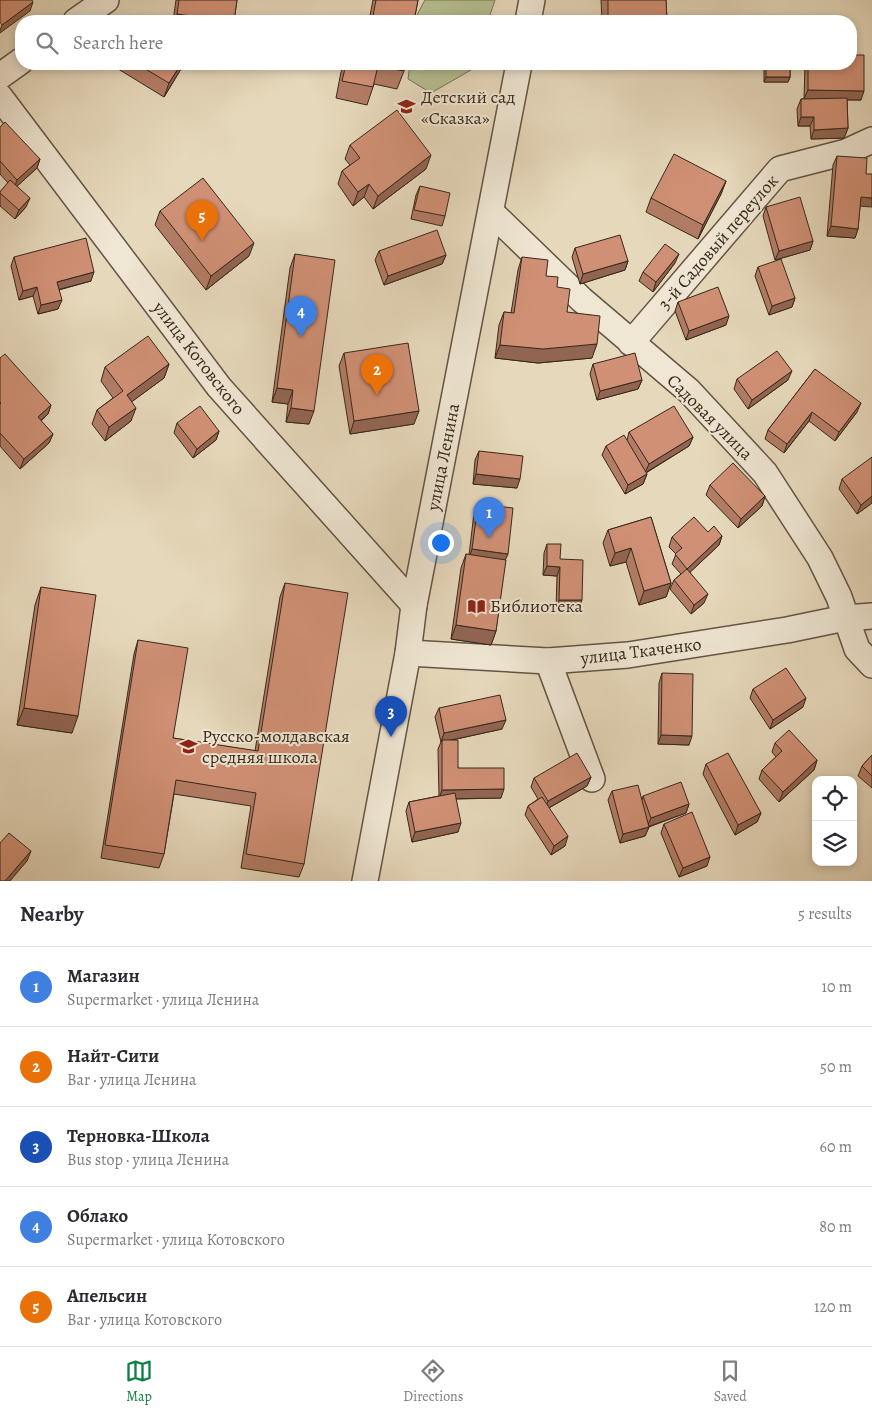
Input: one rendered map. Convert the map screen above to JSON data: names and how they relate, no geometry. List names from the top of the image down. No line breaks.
{"streets":{"street":["3-й Садовый переулок","улица Котовского","Садовая улица","улица Ленина","улица Ткаченко"]},"crossings":[["3-й Садовый переулок","Садовая улица"],["улица Котовского","улица Ленина"],["Садовая улица","улица Ленина"],["Садовая улица","улица Ткаченко"],["улица Ленина","улица Ткаченко"]],"places":{"school or university":["Детский сад «Сказка»","Русско-молдавская средняя школа"],"library":["Библиотека"]},"page":{"search":"Search here","pins":["5","4","2","1","3"],"heading":["Nearby","5 results"],"list":[{"mark":"1","name":"Магазин","note":"Supermarket · улица Ленина","value":"10 m"},{"mark":"2","name":"Найт-Сити","note":"Bar · улица Ленина","value":"50 m"},{"mark":"3","name":"Терновка-Школа","note":"Bus stop · улица Ленина","value":"60 m"},{"mark":"4","name":"Облако","note":"Supermarket · улица Котовского","value":"80 m"},{"mark":"5","name":"Апельсин","note":"Bar · улица Котовского","value":"120 m"}],"nav":["Map","Directions","Saved"]}}
